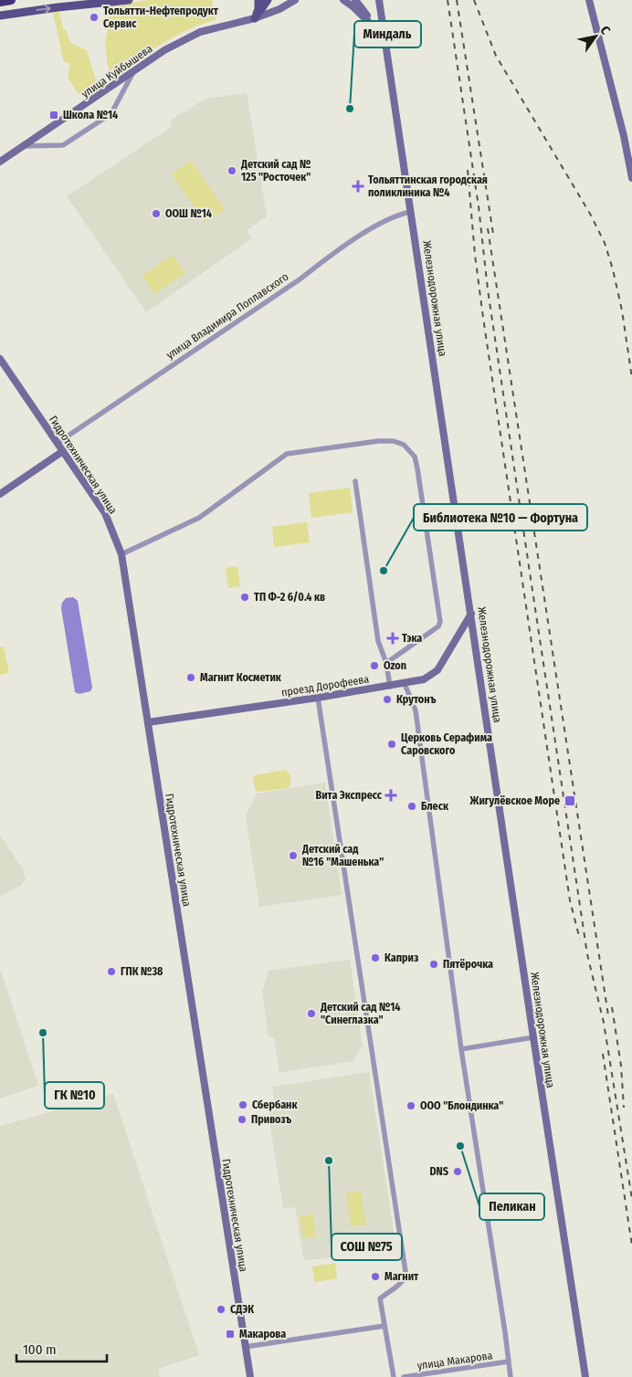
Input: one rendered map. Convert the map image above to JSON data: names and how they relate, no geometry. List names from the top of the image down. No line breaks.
{"streets":{"main road":["улица Куйбышева","Железнодорожная улица","Гидротехническая улица","проезд Дорофеева"],"street":["улица Владимира Поплавского","улица Макарова"]},"crossings":[["Железнодорожная улица","улица Владимира Поплавского"],["Железнодорожная улица","проезд Дорофеева"],["улица Владимира Поплавского","Гидротехническая улица"],["Гидротехническая улица","проезд Дорофеева"]],"places":{"other":["Тольятти-Нефтепродукт Сервис","Миндаль","Детский сад № 125 \"Росточек\"","ООШ №14","Библиотека №10 — Фортуна","ТП Ф-2 6/0.4 кв","Ozon","Магнит Косметик","Крутонъ","Церковь Серафима Саровского","Блеск","Детский сад №16 \"Машенька\"","Каприз","Пятёрочка","ГПК №38","Детский сад №14 \"Синеглазка\"","ГК №10","Сбербанк","ООО \"Блондинка\"","Привозъ","Пеликан","СОШ №75","DNS","Магнит","СДЭК"],"transit":["Школа №14","Жигулёвское Море","Макарова"],"health":["Тольяттинская городская поликлиника №4","Тэка","Вита Экспресс"]},"scale_bar":"100 m","north":"top right"}
